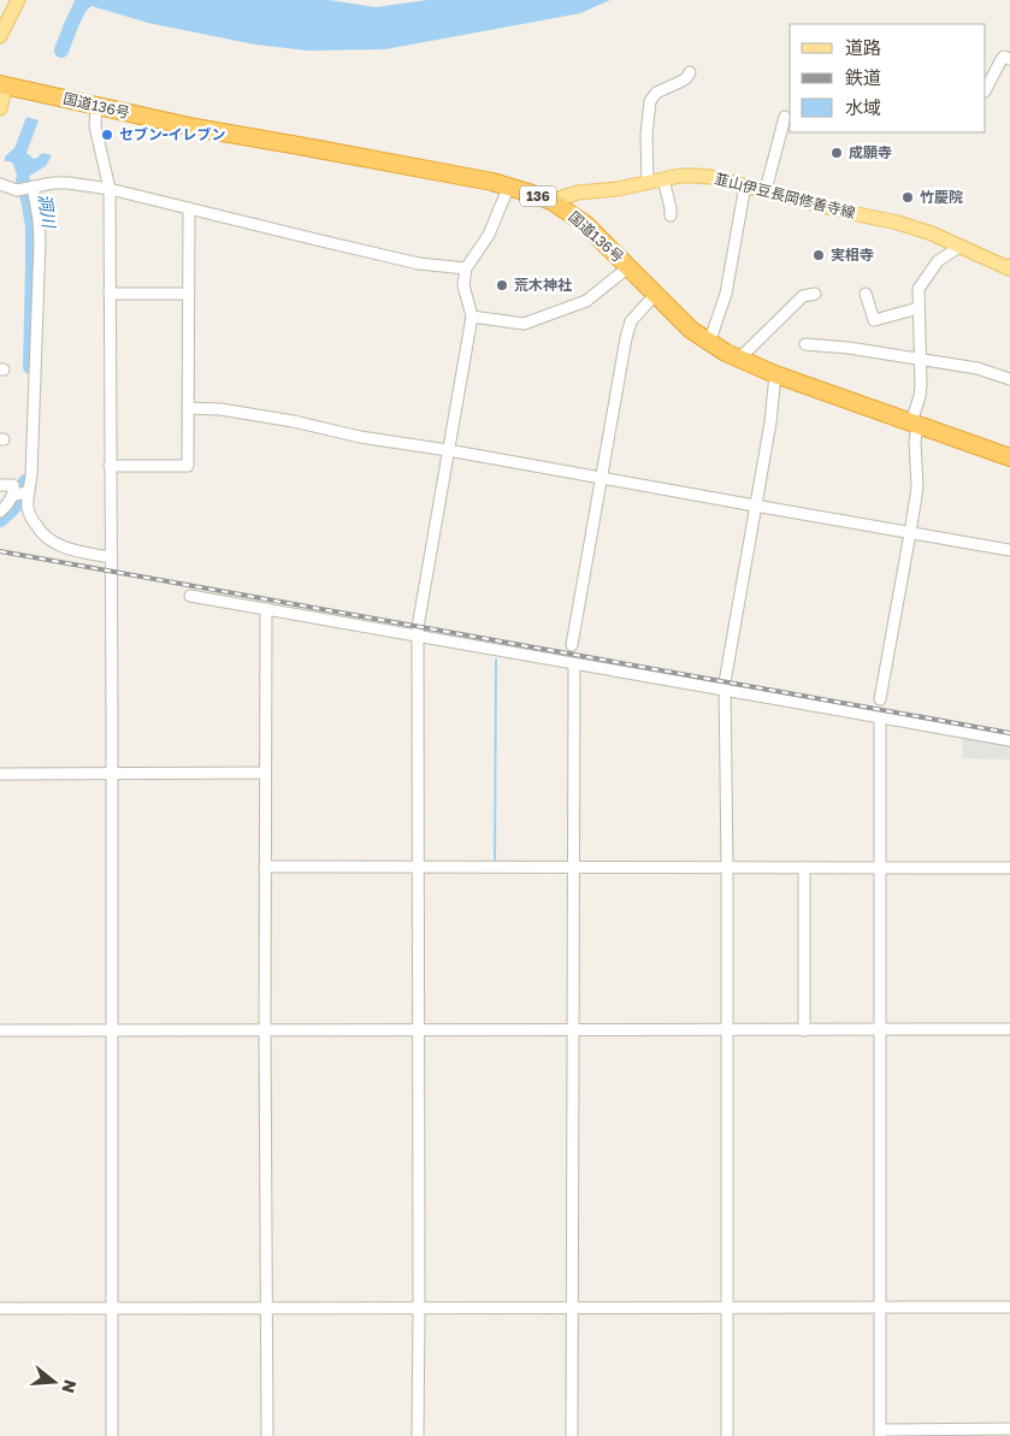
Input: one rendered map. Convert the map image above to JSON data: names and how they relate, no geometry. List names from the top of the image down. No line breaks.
{"streets":{"highway":["国道136号","136"],"main road":["韮山伊豆長岡修善寺線"]},"crossings":[["国道136号","韮山伊豆長岡修善寺線"]],"water":["洞川"],"places":["セブン-イレブン","成願寺","竹慶院","実相寺","荒木神社"],"legend":["道路","鉄道","水域"],"north":"right"}
